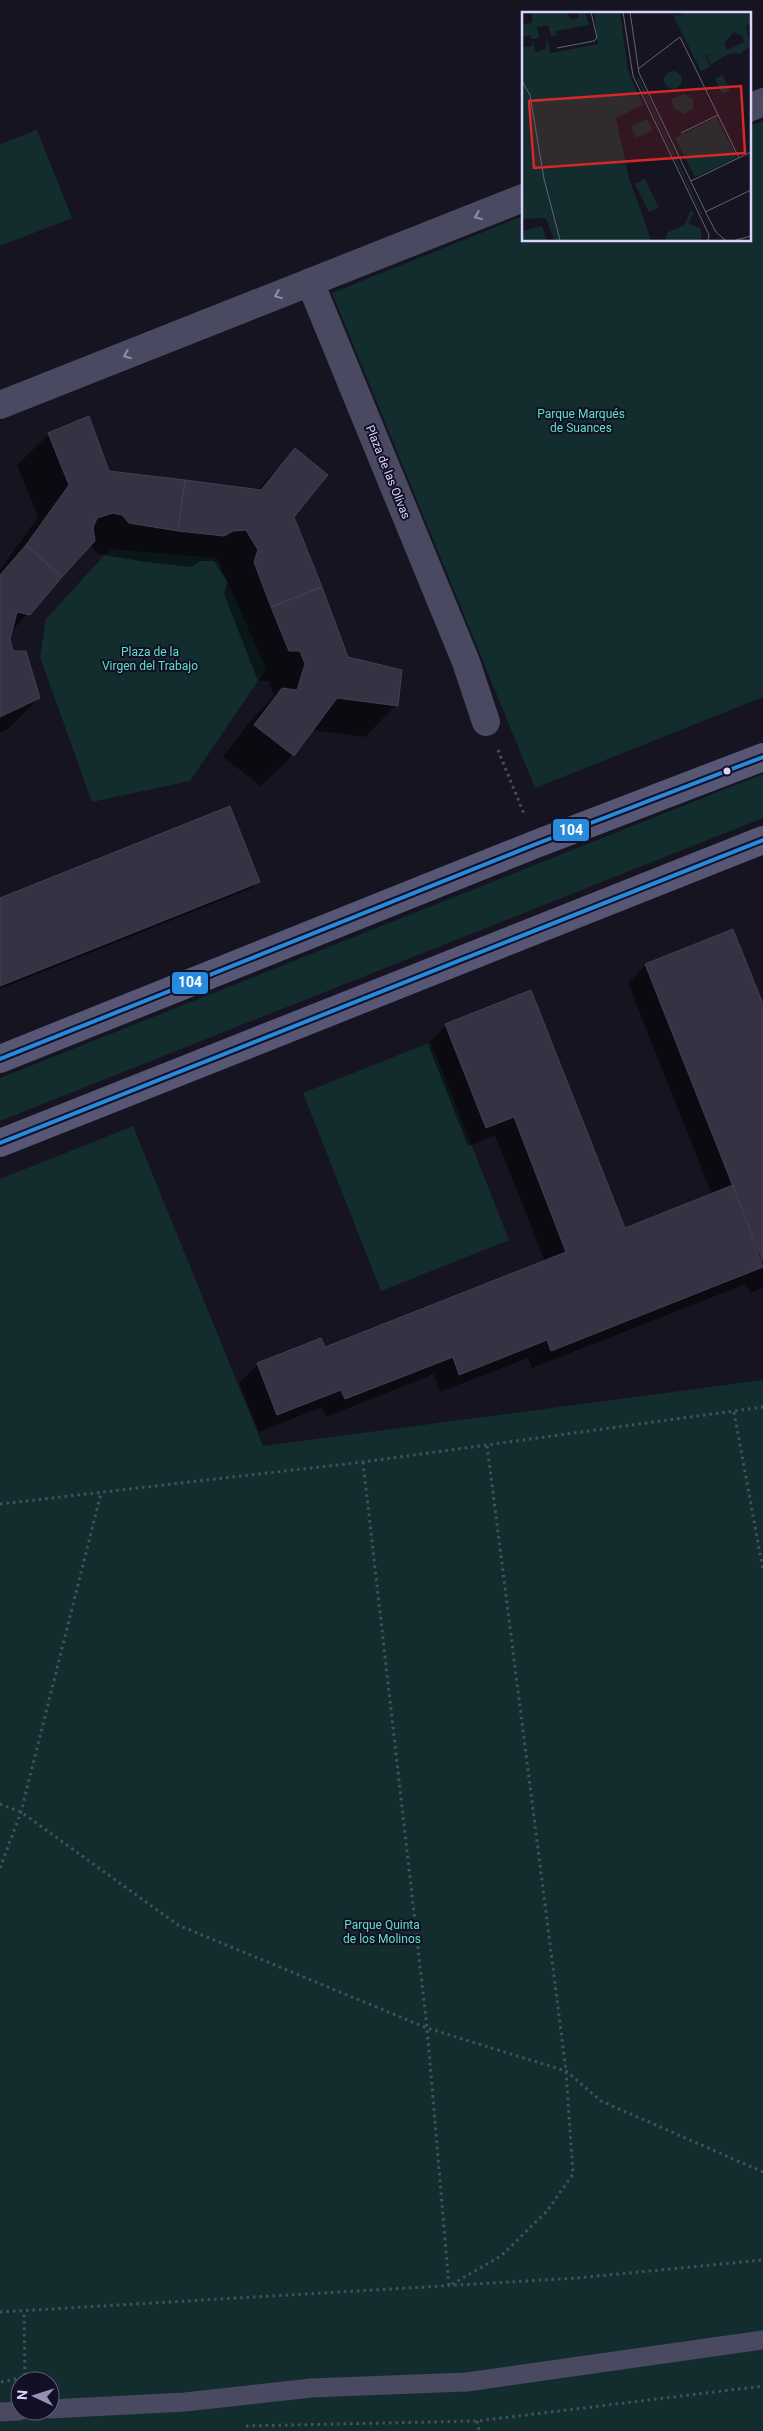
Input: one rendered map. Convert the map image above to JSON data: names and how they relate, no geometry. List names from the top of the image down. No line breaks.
{"streets":{"street":["Plaza de las Olivas"]},"parks":["Parque Marqués de Suances","Plaza de la Virgen del Trabajo","Parque Quinta de los Molinos"],"lines":["transit line 104"],"north":"left"}
